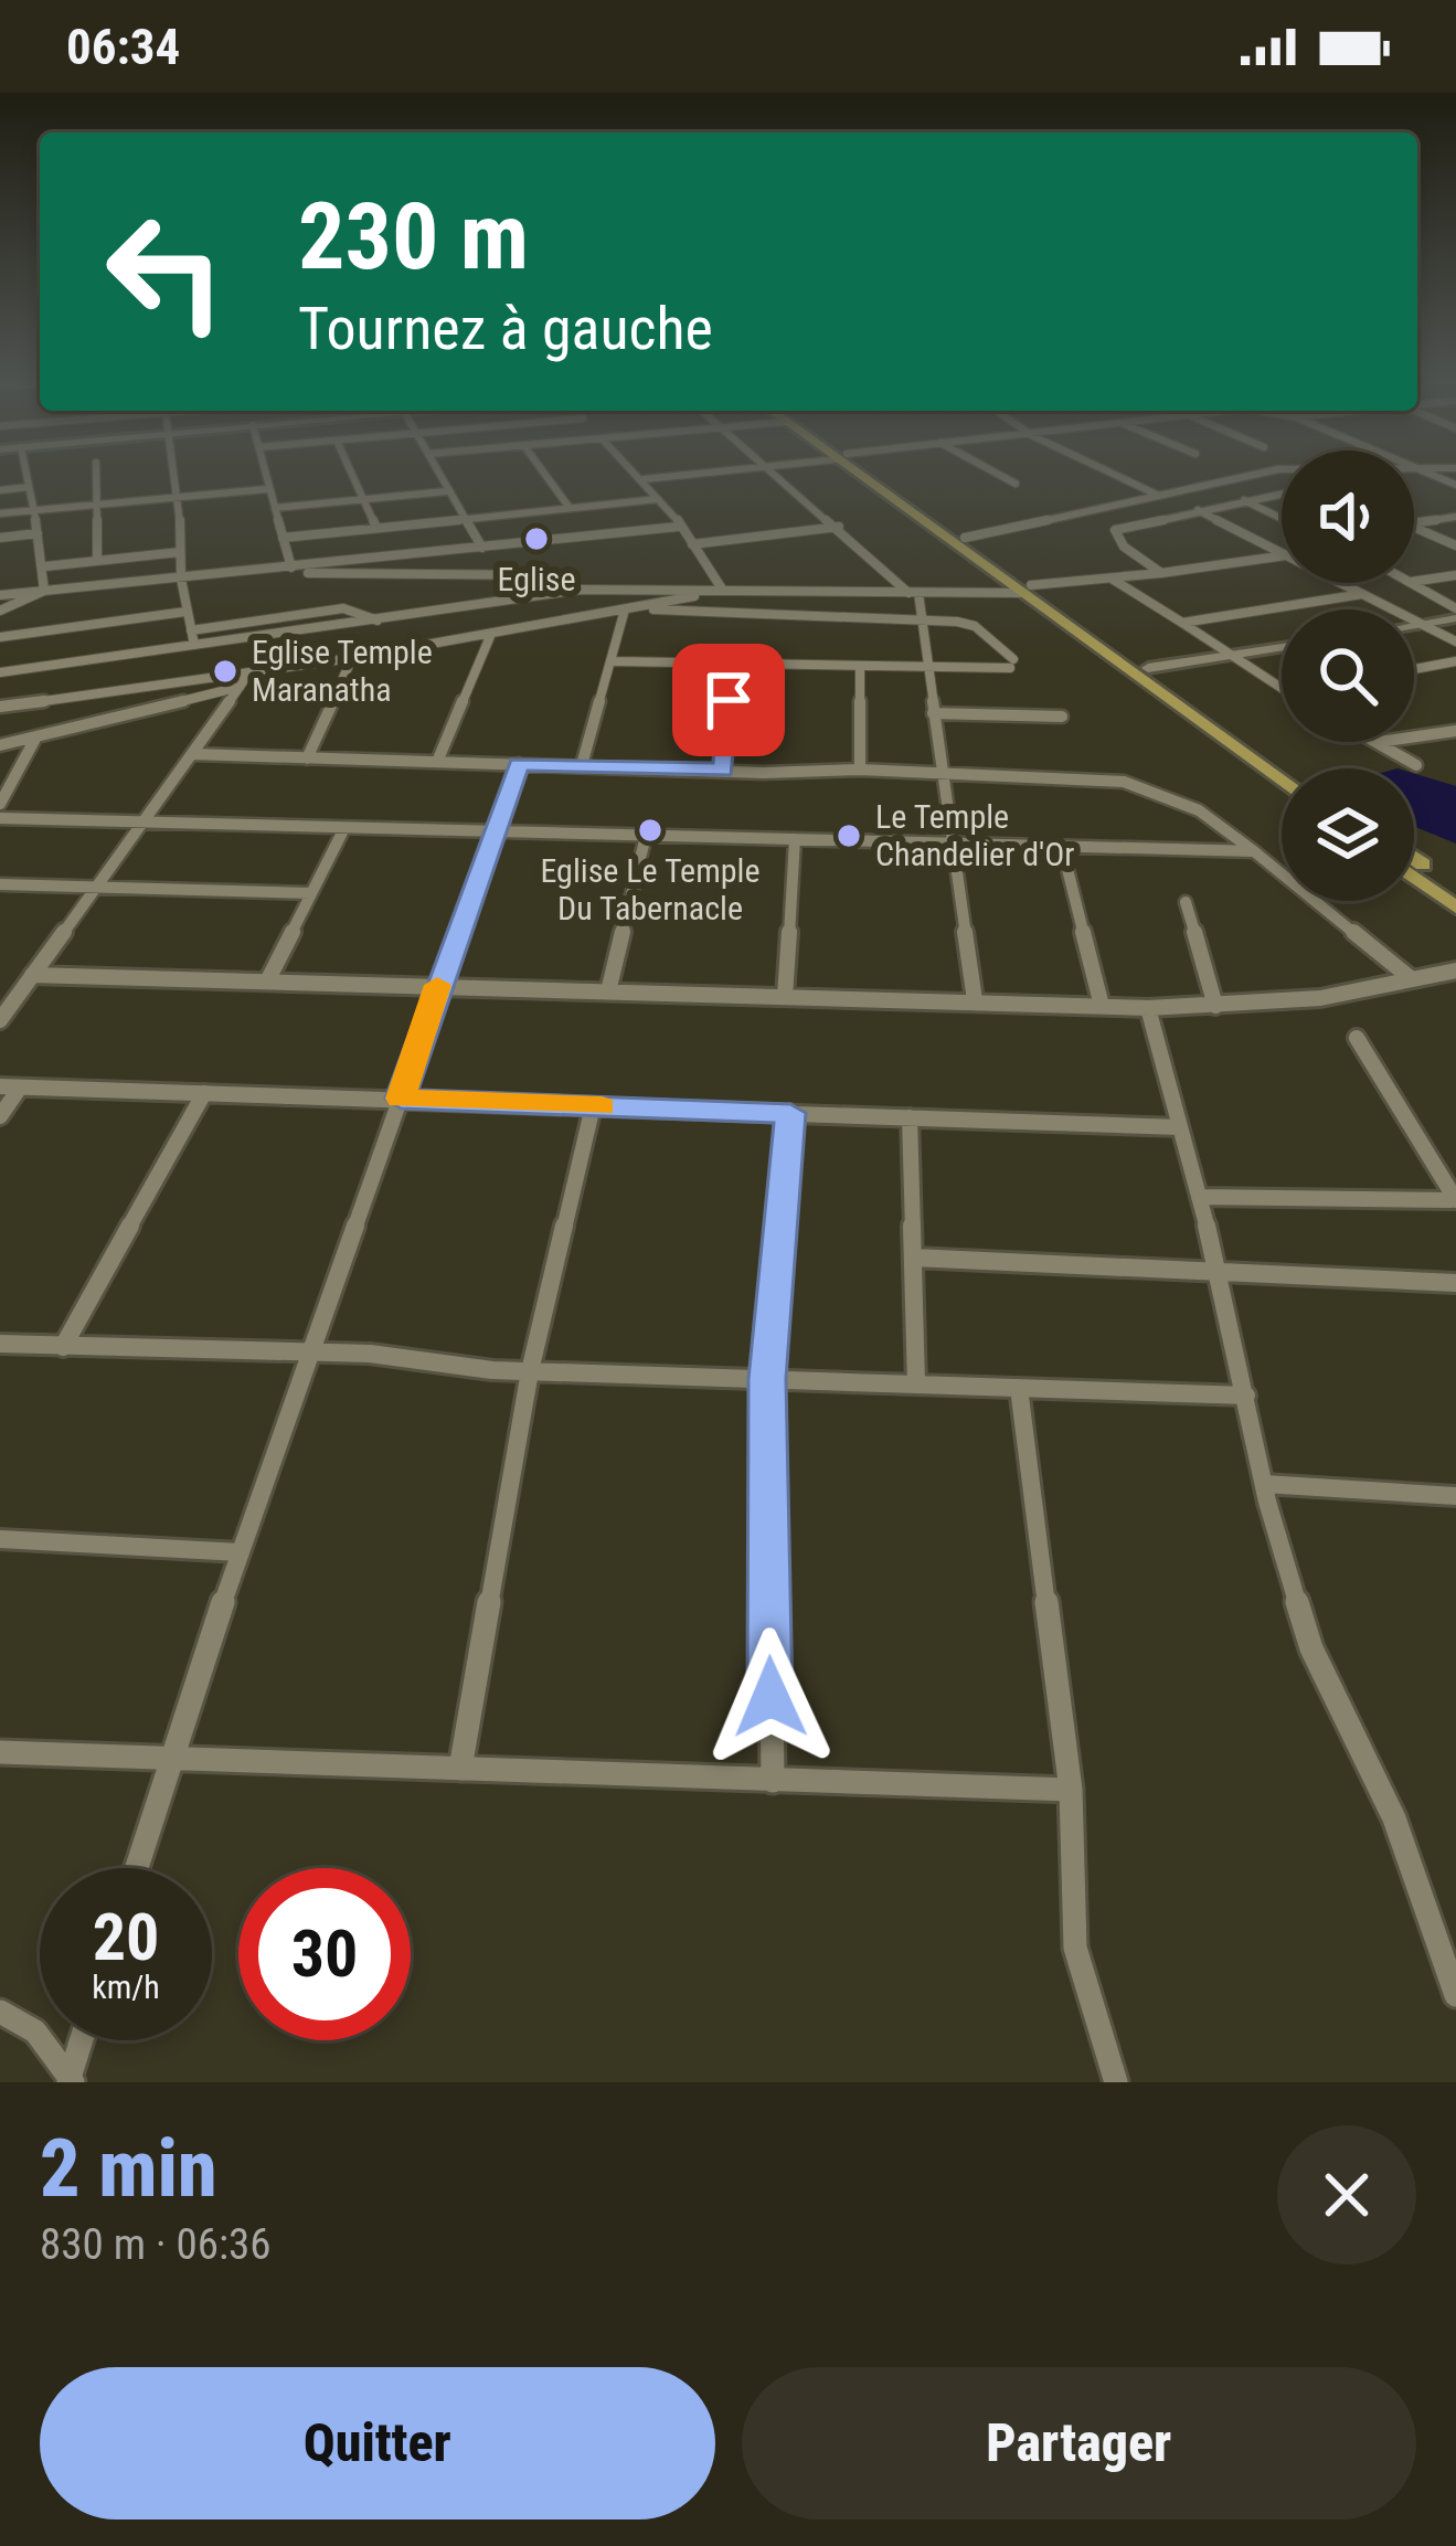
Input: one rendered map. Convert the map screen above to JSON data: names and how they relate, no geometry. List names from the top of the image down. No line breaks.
{"places":["Eglise","Eglise Temple Maranatha","Eglise Le Temple Du Tabernacle","Le Temple Chandelier d'Or"],"page":{"status":"06:34","turn":["230 m","Tournez à gauche"],"speed":"20 km/h","limit":"30","heading":["2 min","830 m · 06:36"],"buttons":["Quitter","Partager"]}}
